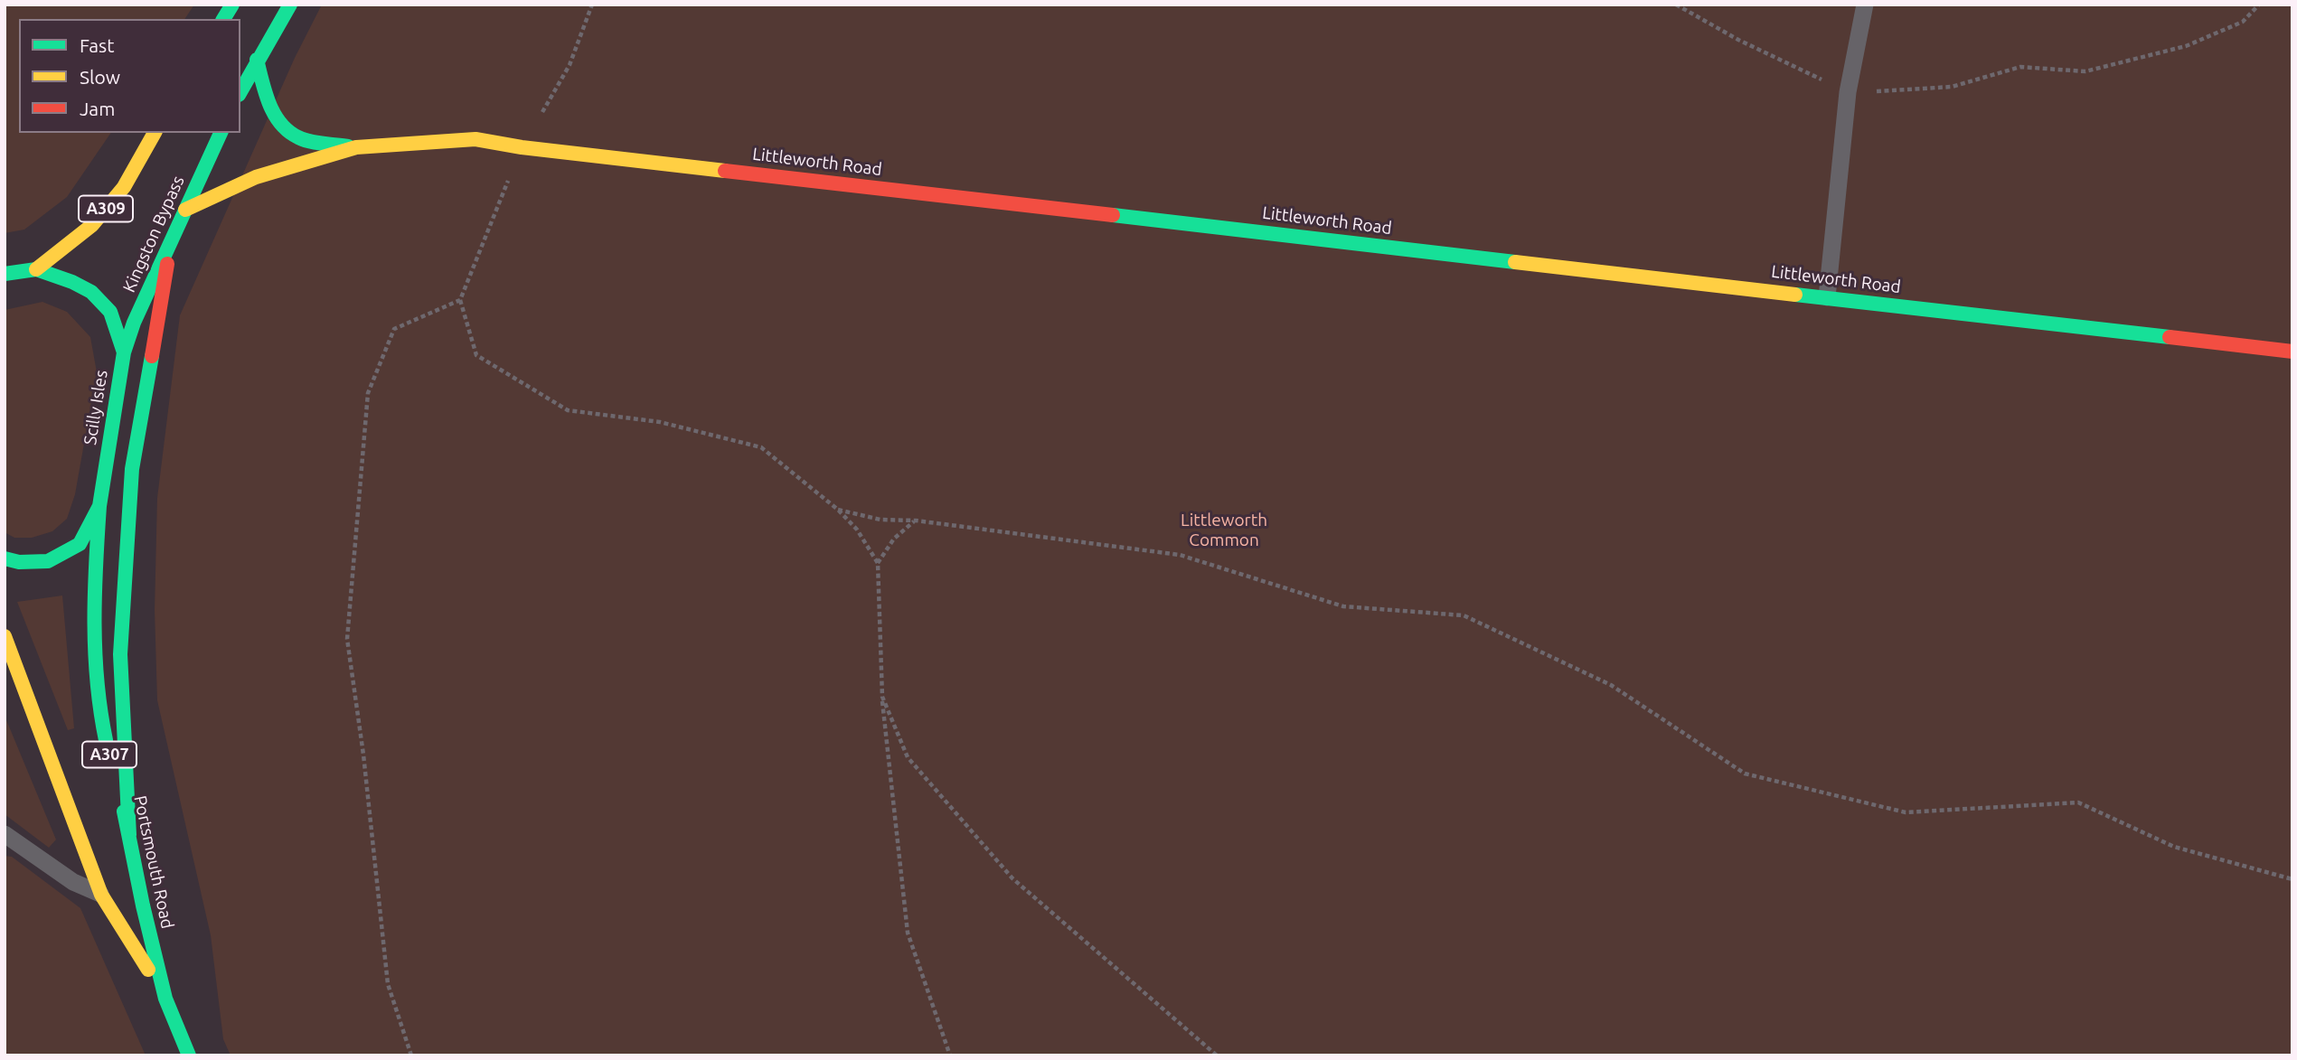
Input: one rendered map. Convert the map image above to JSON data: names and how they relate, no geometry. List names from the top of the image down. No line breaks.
{"streets":{"main road":["Littleworth Road","A309","Kingston Bypass","Scilly Isles","A307","Portsmouth Road"]},"crossings":[["Littleworth Road","Kingston Bypass"],["A309","Scilly Isles"],["Kingston Bypass","Scilly Isles"],["Scilly Isles","Portsmouth Road"]],"parks":["Littleworth Common"],"legend":["Fast","Slow","Jam"]}
